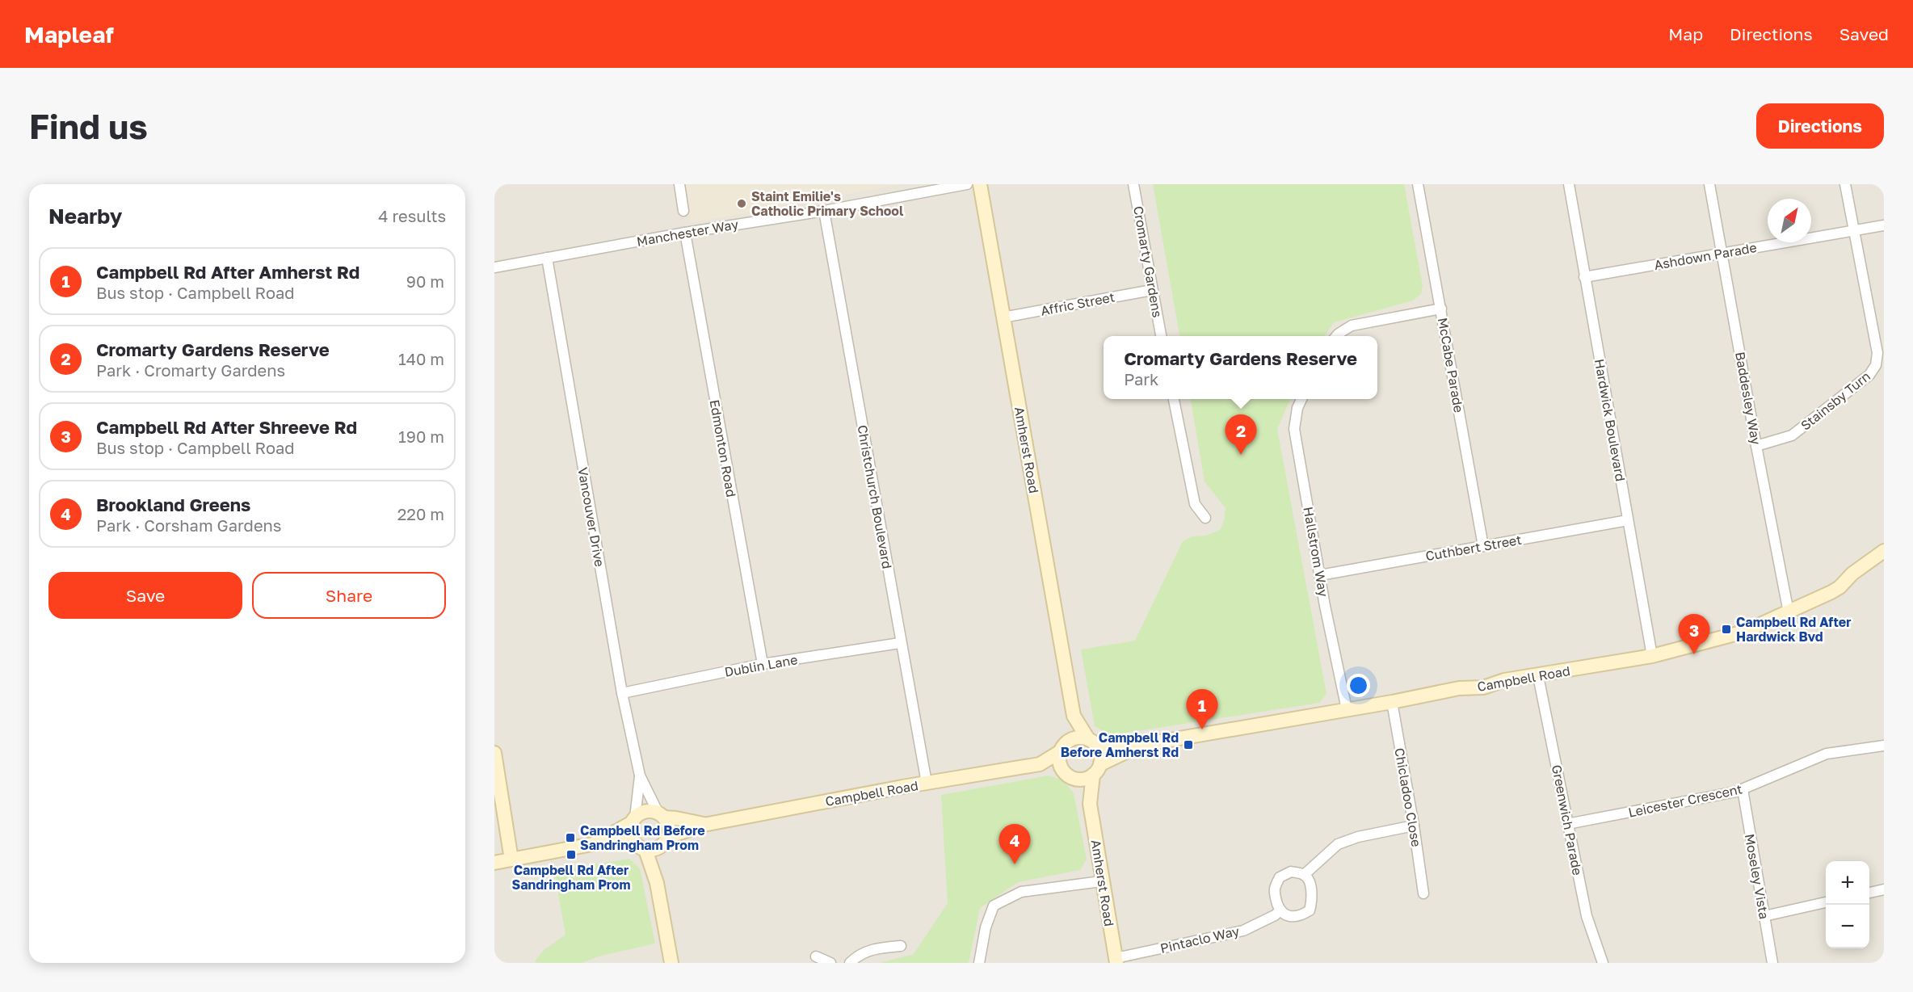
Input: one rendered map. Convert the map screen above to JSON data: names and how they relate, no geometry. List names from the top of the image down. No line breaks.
{"streets":{"street":["Manchester Way","Ashdown Parade","Cromarty Gardens","Affric Street","McCabe Parade","Baddesley Way","Stainsby Turn","Hardwick Boulevard","Edmonton Road","Amherst Road","Christchurch Boulevard","Vancouver Drive","Cuthbert Street","Hallstrom Way","Dublin Lane","Campbell Road","Chicladoo Close","Leicester Crescent","Greenwich Parade","Moseley Vista","Pintaclo Way"]},"crossings":[["Manchester Way","Edmonton Road"],["Manchester Way","Christchurch Boulevard"],["Manchester Way","Vancouver Drive"],["Ashdown Parade","Baddesley Way"],["Ashdown Parade","Stainsby Turn"],["Ashdown Parade","Hardwick Boulevard"],["Cromarty Gardens","Affric Street"],["Affric Street","Amherst Road"],["McCabe Parade","Cuthbert Street"],["Baddesley Way","Stainsby Turn"],["Baddesley Way","Campbell Road"],["Hardwick Boulevard","Cuthbert Street"],["Hardwick Boulevard","Campbell Road"],["Edmonton Road","Dublin Lane"],["Amherst Road","Campbell Road"],["Amherst Road","Pintaclo Way"],["Christchurch Boulevard","Dublin Lane"],["Christchurch Boulevard","Campbell Road"],["Vancouver Drive","Dublin Lane"],["Vancouver Drive","Campbell Road"],["Cuthbert Street","Hallstrom Way"],["Hallstrom Way","Campbell Road"],["Campbell Road","Chicladoo Close"],["Campbell Road","Greenwich Parade"],["Leicester Crescent","Greenwich Parade"],["Leicester Crescent","Moseley Vista"]],"places":{"other":["Staint Emilie's Catholic Primary School"],"transit":["Campbell Rd After Hardwick Bvd","Campbell Rd Before Amherst Rd","Campbell Rd Before Sandringham Prom","Campbell Rd After Sandringham Prom"]},"north":"top right","page":{"header":"Mapleaf","nav":["Map","Directions","Saved"],"buttons":["Directions",["Save","Share"]],"title":"Find us","heading":["Nearby","4 results"],"list":[{"mark":"1","name":"Campbell Rd After Amherst Rd","note":"Bus stop · Campbell Road","value":"90 m"},{"mark":"2","name":"Cromarty Gardens Reserve","note":"Park · Cromarty Gardens","value":"140 m"},{"mark":"3","name":"Campbell Rd After Shreeve Rd","note":"Bus stop · Campbell Road","value":"190 m"},{"mark":"4","name":"Brookland Greens","note":"Park · Corsham Gardens","value":"220 m"}],"popup":["Cromarty Gardens Reserve","Park"],"pins":["2","3","1","4"],"map_buttons":["+","−"]}}
